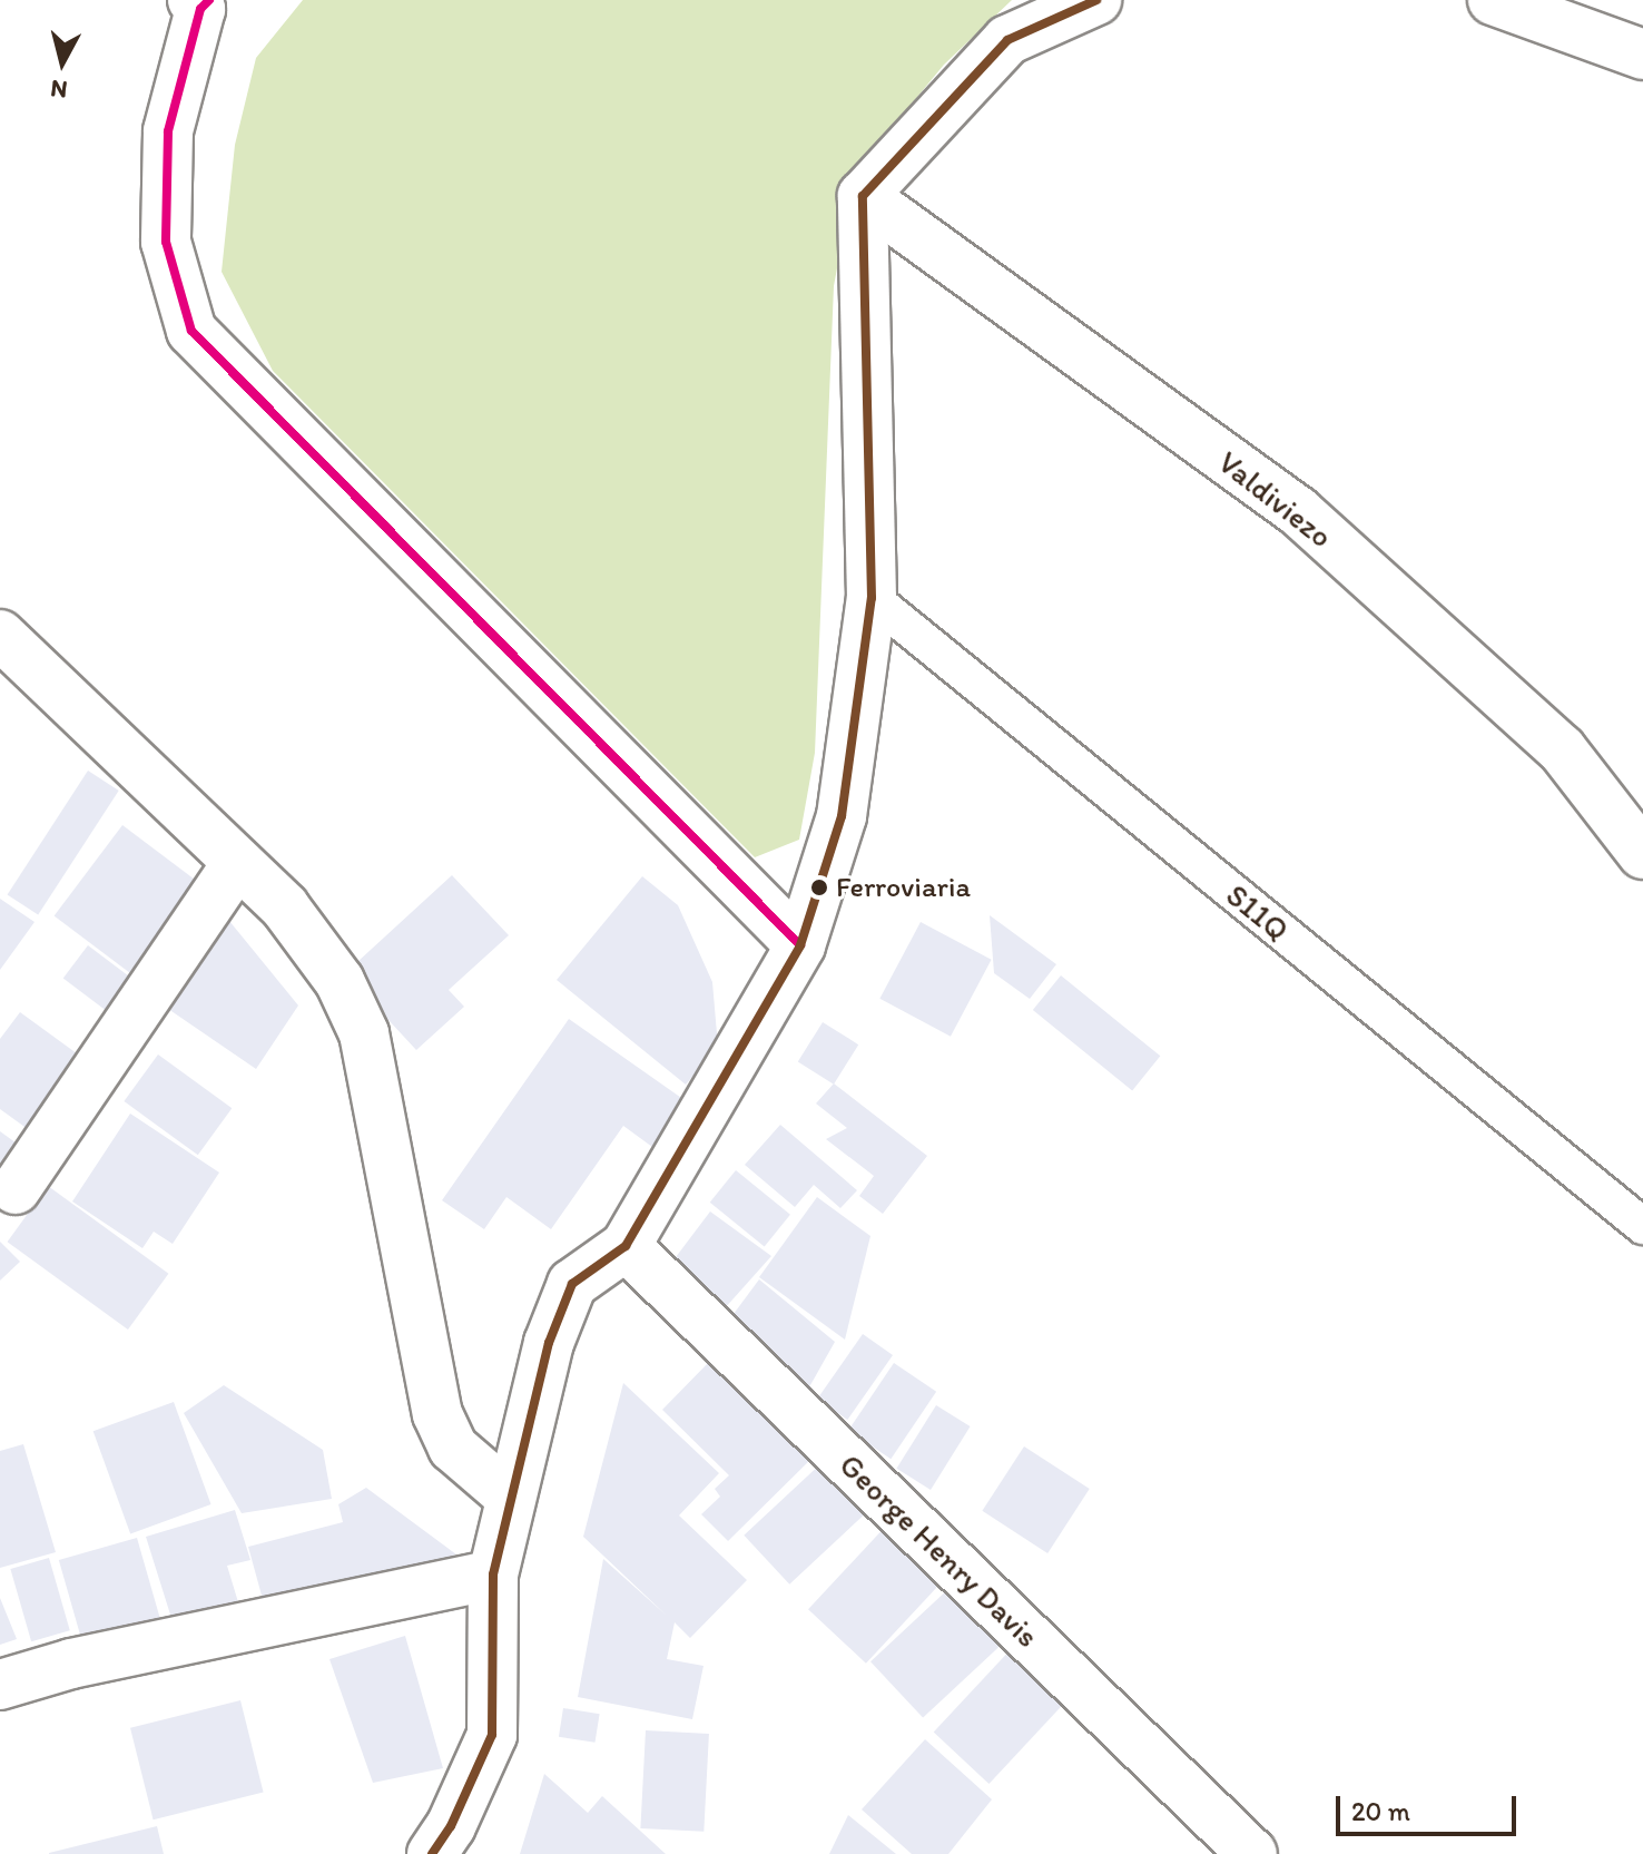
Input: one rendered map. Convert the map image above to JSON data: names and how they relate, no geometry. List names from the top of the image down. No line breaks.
{"streets":{"street":["Valdiviezo","George Henry Davis"],"lane":["S11Q"]},"places":["Ferroviaria"],"scale_bar":"20 m","north":"bottom"}
